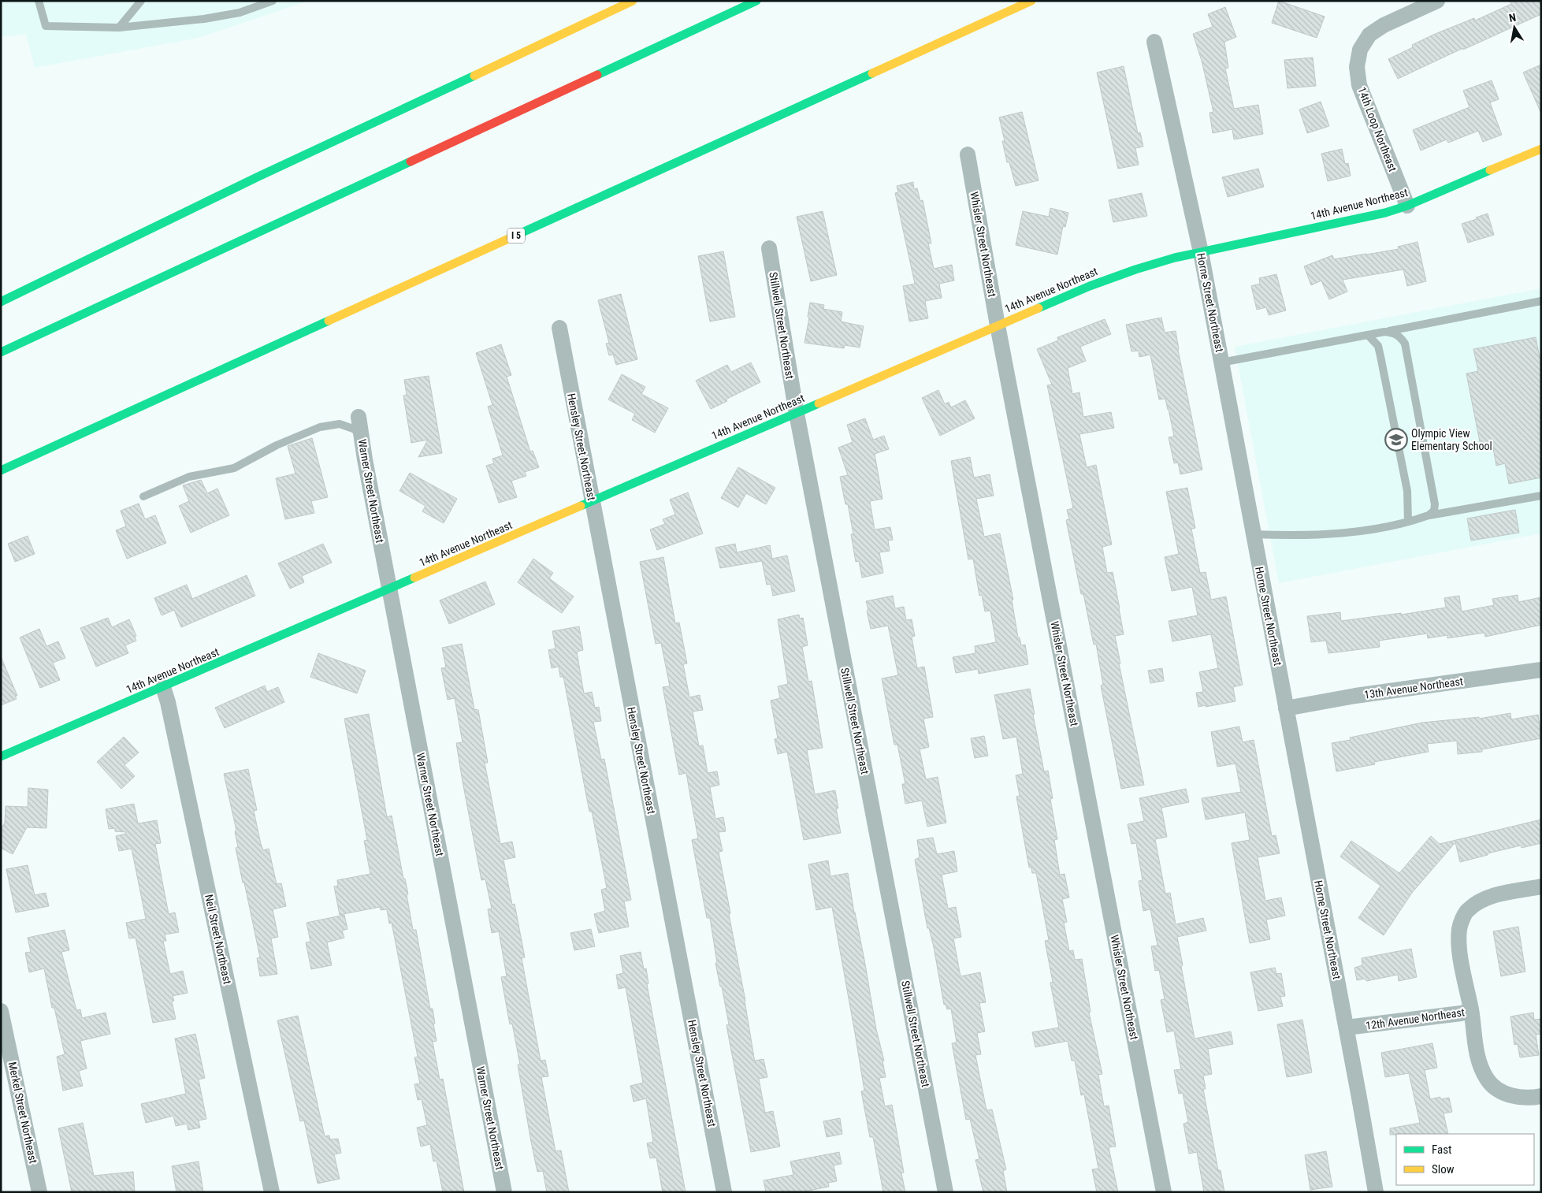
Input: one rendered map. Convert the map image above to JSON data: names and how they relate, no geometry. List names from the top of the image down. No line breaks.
{"streets":{"main road":["14th Avenue Northeast","I 5"],"street":["14th Loop Northeast","Whisler Street Northeast","Horne Street Northeast","Stillwell Street Northeast","Hensley Street Northeast","Warner Street Northeast","13th Avenue Northeast","Neil Street Northeast","12th Avenue Northeast","Merkel Street Northeast"]},"crossings":[["14th Loop Northeast","14th Avenue Northeast"],["14th Avenue Northeast","Whisler Street Northeast"],["14th Avenue Northeast","Horne Street Northeast"],["14th Avenue Northeast","Stillwell Street Northeast"],["14th Avenue Northeast","Hensley Street Northeast"],["14th Avenue Northeast","Warner Street Northeast"],["14th Avenue Northeast","Neil Street Northeast"],["Horne Street Northeast","13th Avenue Northeast"],["Horne Street Northeast","12th Avenue Northeast"]],"places":{"school or university":["Olympic View Elementary School"]},"legend":["Fast","Slow"],"north":"top"}
